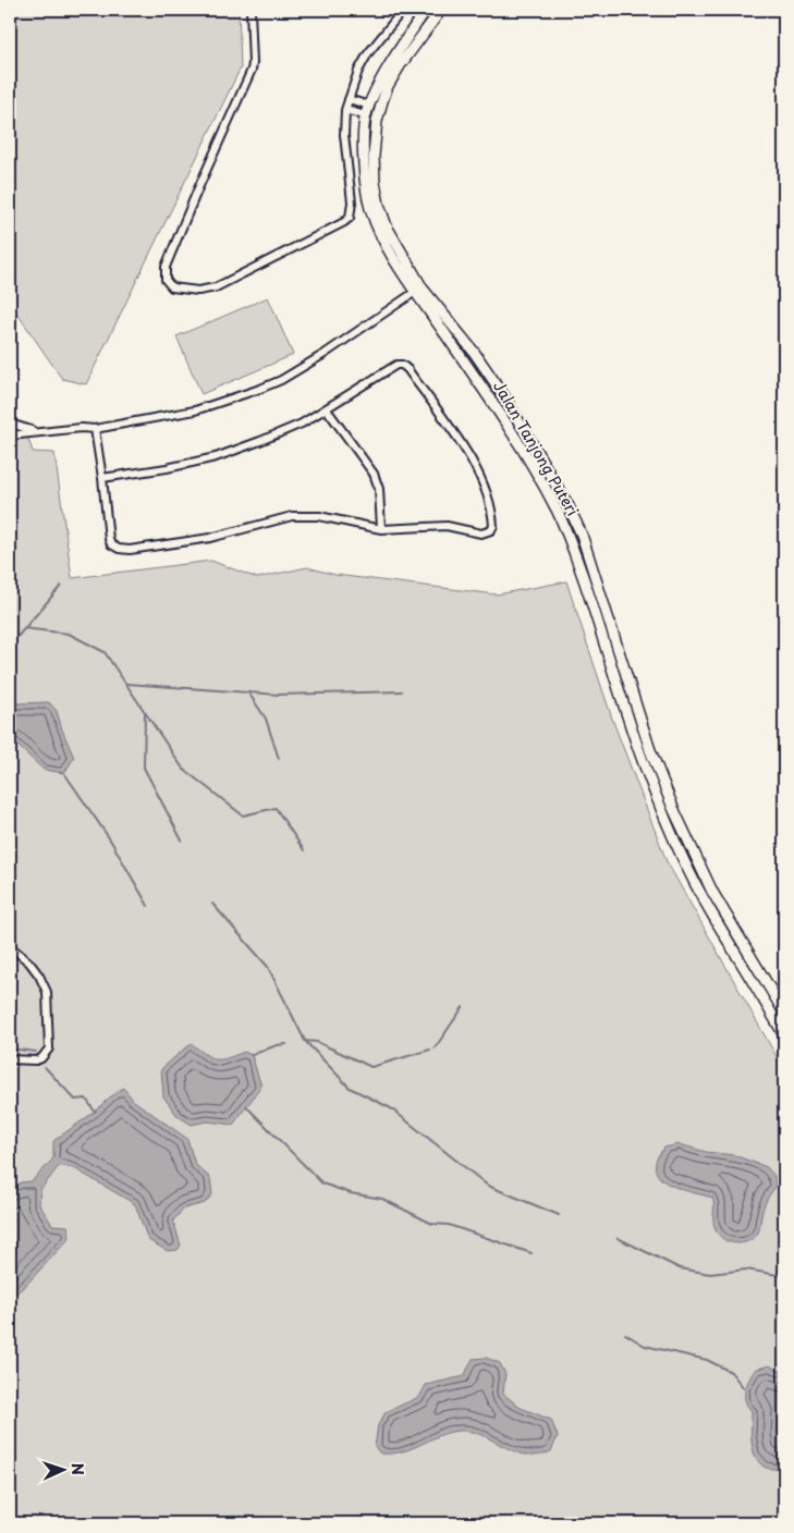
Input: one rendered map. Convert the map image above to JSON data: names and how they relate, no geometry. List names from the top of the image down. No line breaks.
{"streets":{"street":["Jalan Tanjong Puteri"]},"north":"right"}
